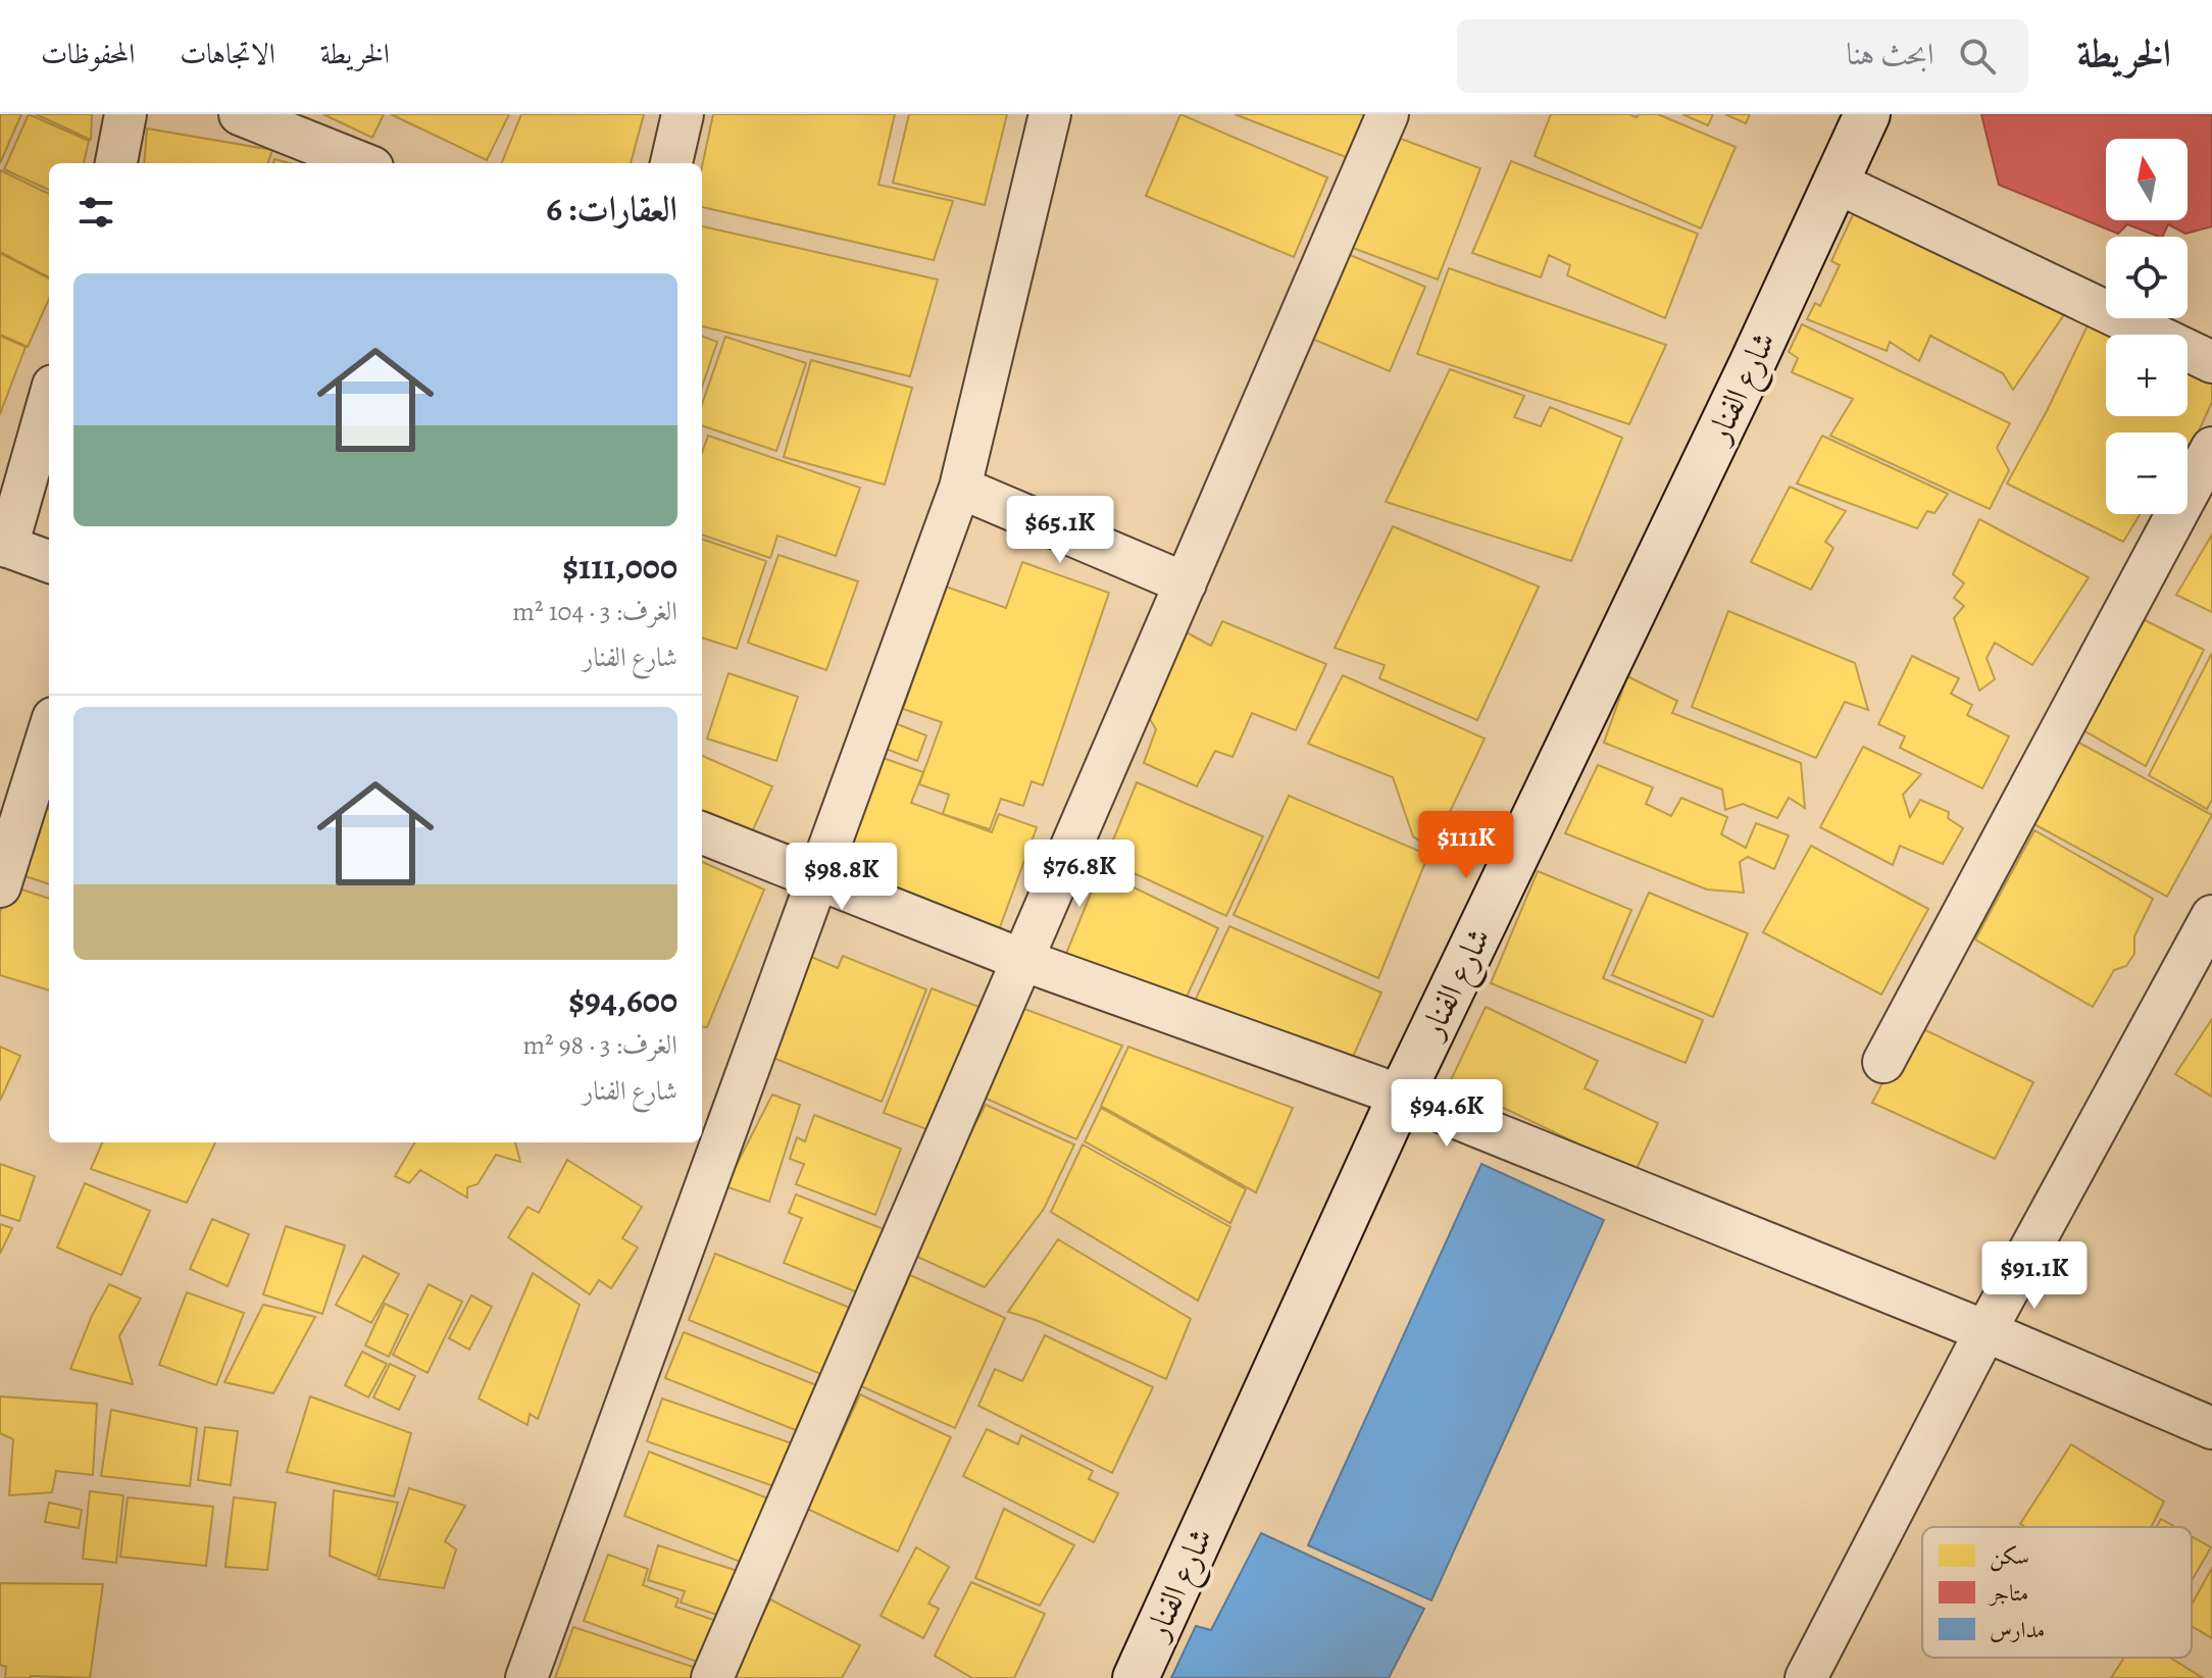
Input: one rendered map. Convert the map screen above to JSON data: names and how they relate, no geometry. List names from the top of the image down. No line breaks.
{"streets":{"street":["شارع الفنار"]},"legend":["سكن","متاجر","مدارس"],"north":"top","page":{"header":"الخريطة","search":"ابحث هنا","nav":["الخريطة","الاتجاهات","المحفوظات"],"map_buttons":["+","−"],"heading":"العقارات: 6","list":[{"name":"$111,000","note":"الغرف: 3 · 104 m² · شارع الفنار"},{"name":"$94,600","note":"الغرف: 3 · 98 m² · شارع الفنار"}],"price":["$65.1K","$111K","$76.8K","$98.8K","$94.6K","$91.1K"]}}
